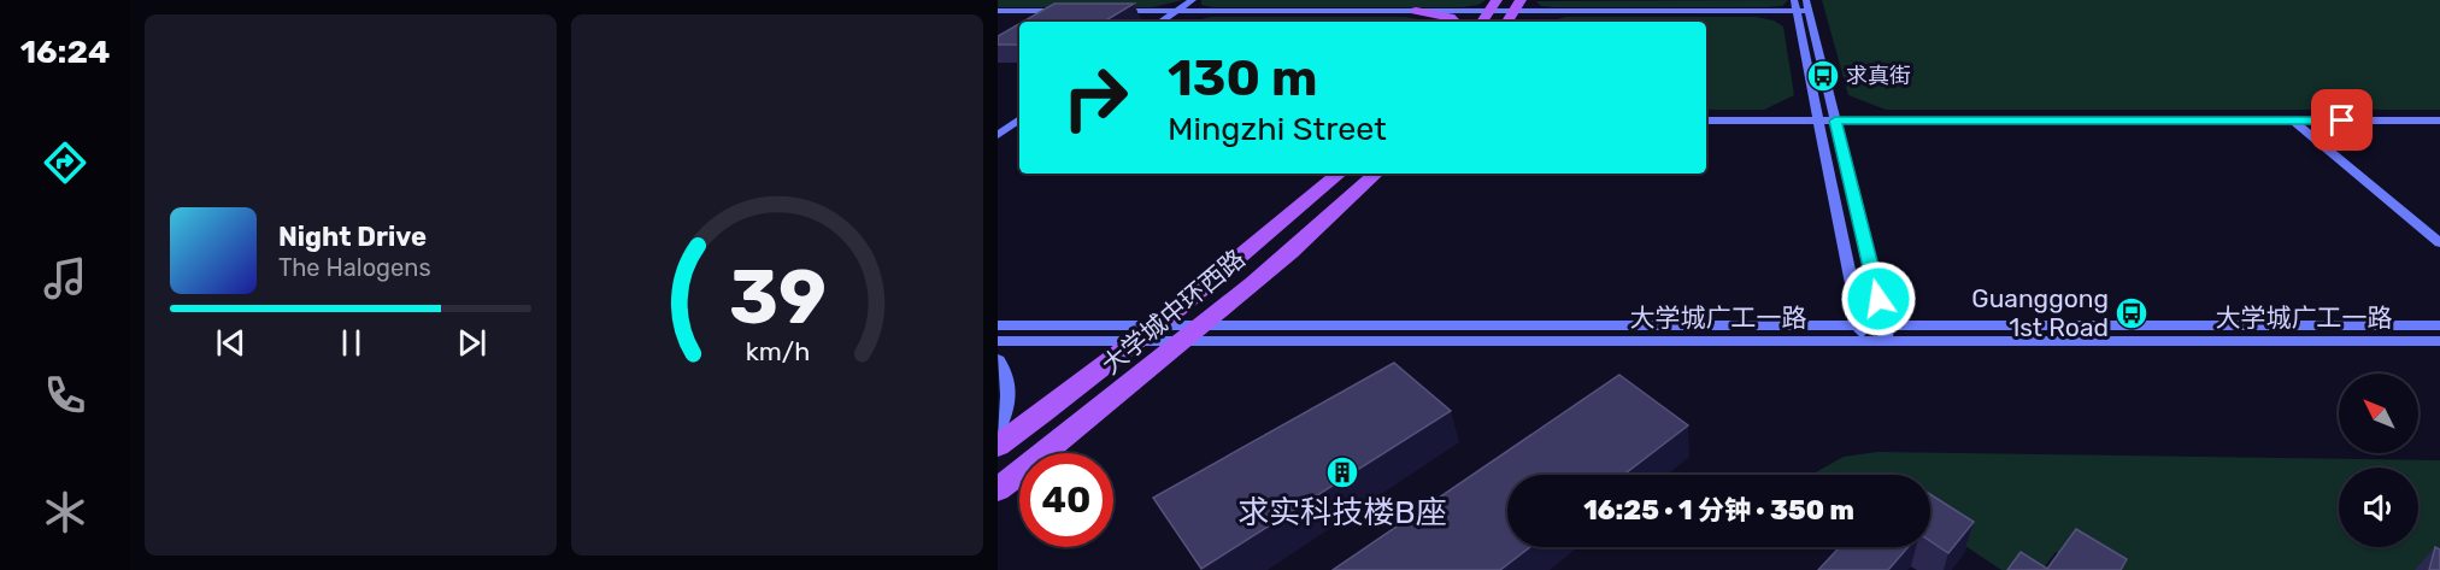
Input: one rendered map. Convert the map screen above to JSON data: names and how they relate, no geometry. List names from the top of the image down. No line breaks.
{"streets":{"main road":["大学城中环西路"],"street":["大学城广工一路"]},"crossings":[["大学城中环西路","大学城广工一路"]],"places":{"bus stop":["求真街","Guanggong 1st Road"],"building":["求实科技楼B座"]},"north":"top left","page":{"tabs":"16:24","turn":["130 m","Mingzhi Street"],"song":["Night Drive","The Halogens"],"limit":"40","trip":"16:25 · 1 分钟 · 350 m","gauge":["39","km/h"]}}
